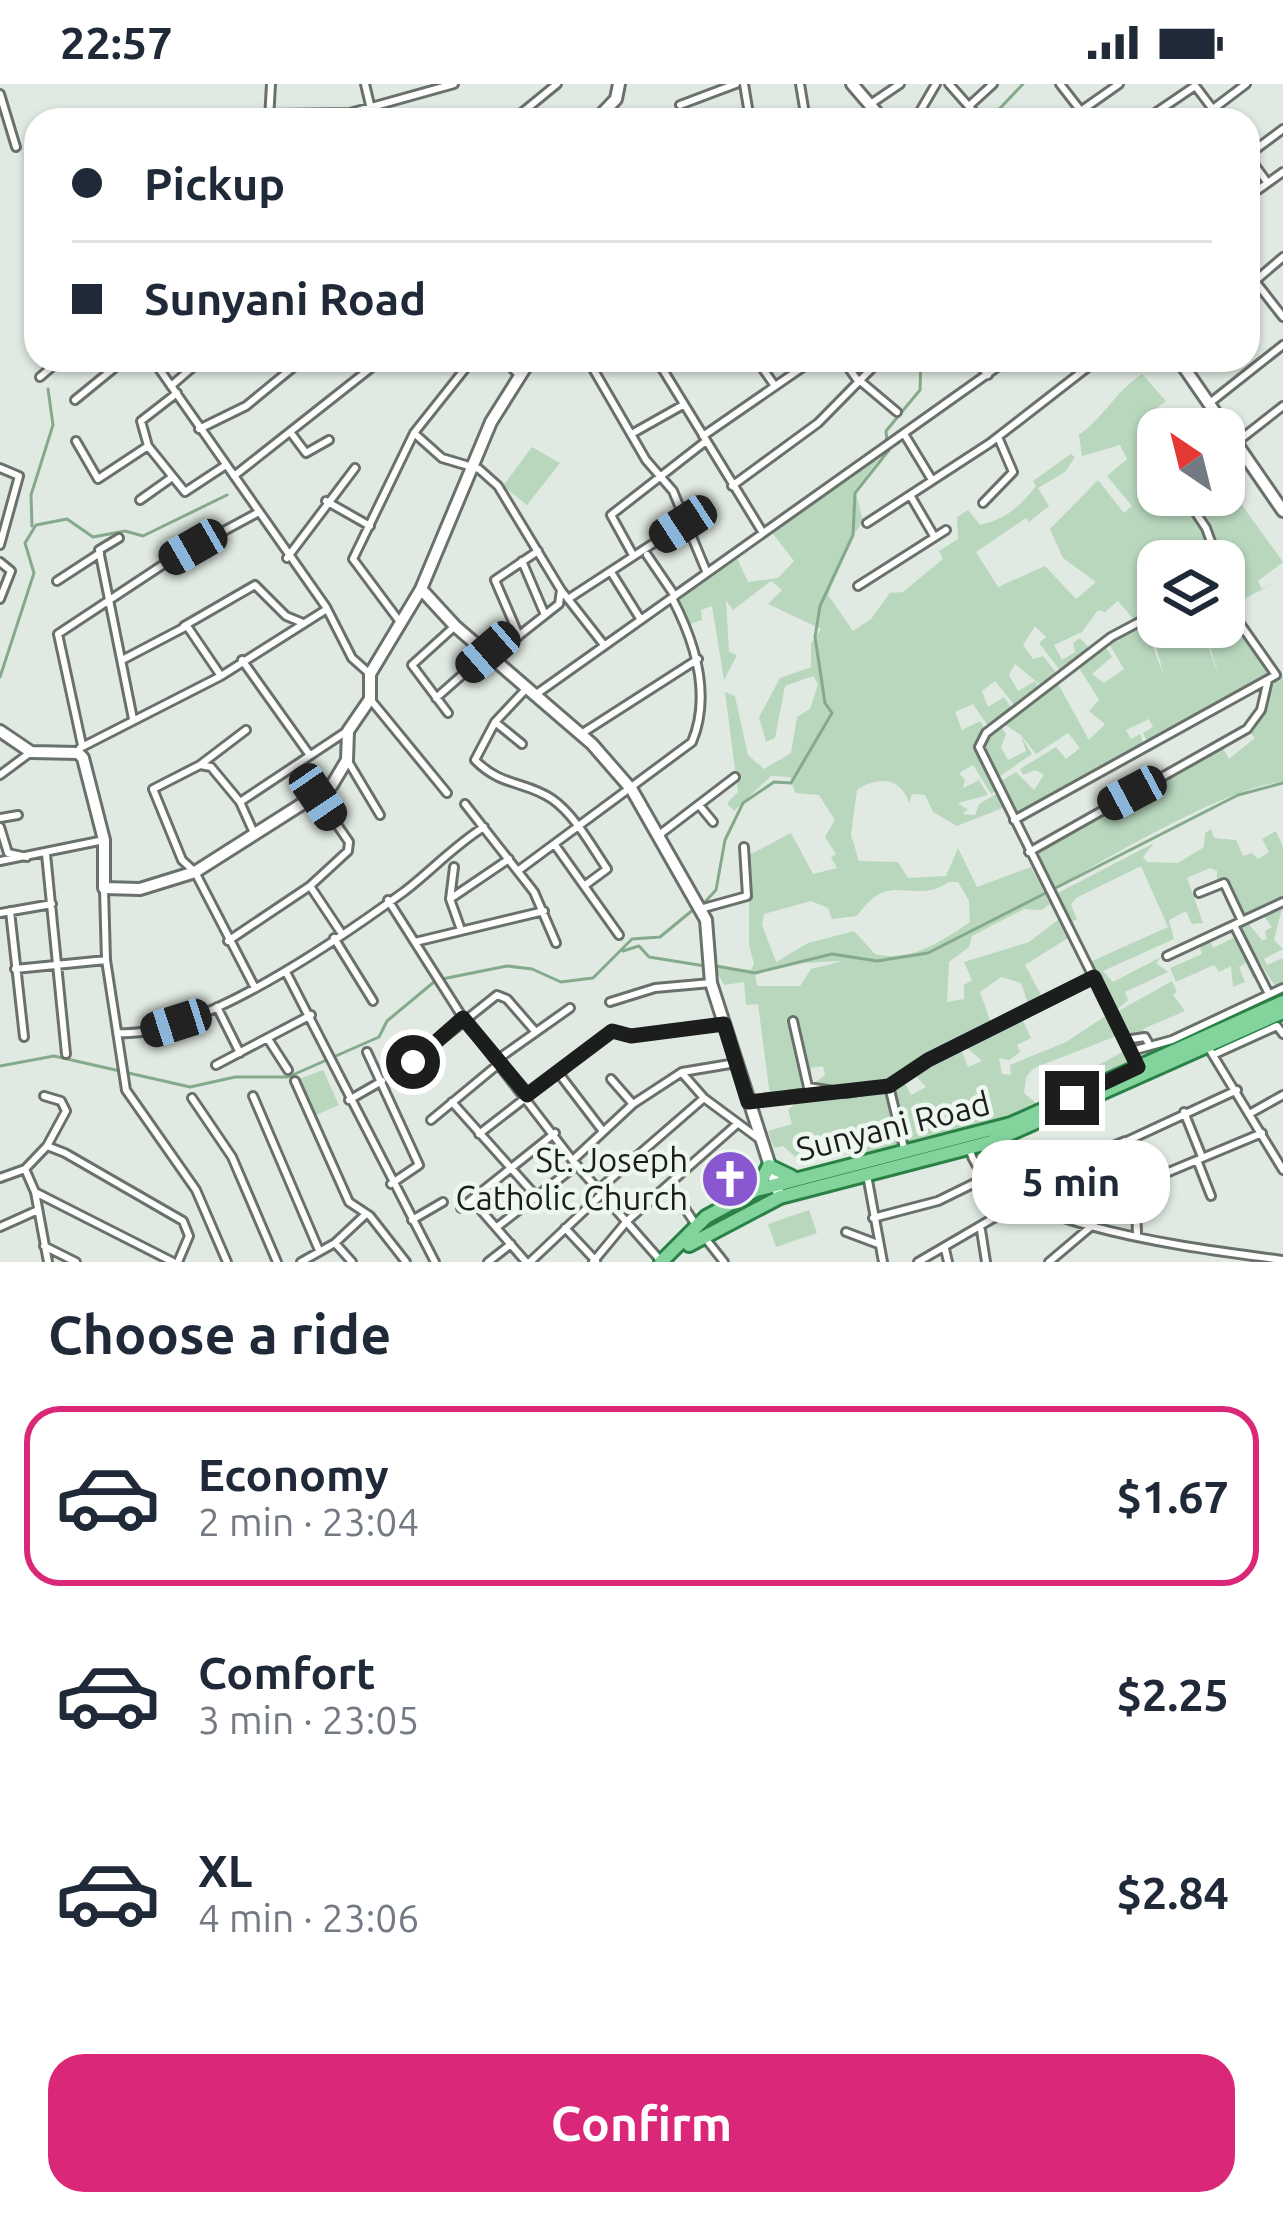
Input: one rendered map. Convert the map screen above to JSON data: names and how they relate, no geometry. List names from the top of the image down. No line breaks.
{"streets":{"main road":["Sunyani Road"]},"places":{"church":["St. Joseph Catholic Church"]},"north":"top left","page":{"status":"22:57","banner":["Pickup","Sunyani Road"],"bubble":"5 min","heading":"Choose a ride","list":[{"name":"Economy","note":"2 min · 23:04","value":"$1.67"},{"name":"Comfort","note":"3 min · 23:05","value":"$2.25"},{"name":"XL","note":"4 min · 23:06","value":"$2.84"}],"buttons":"Confirm"}}
